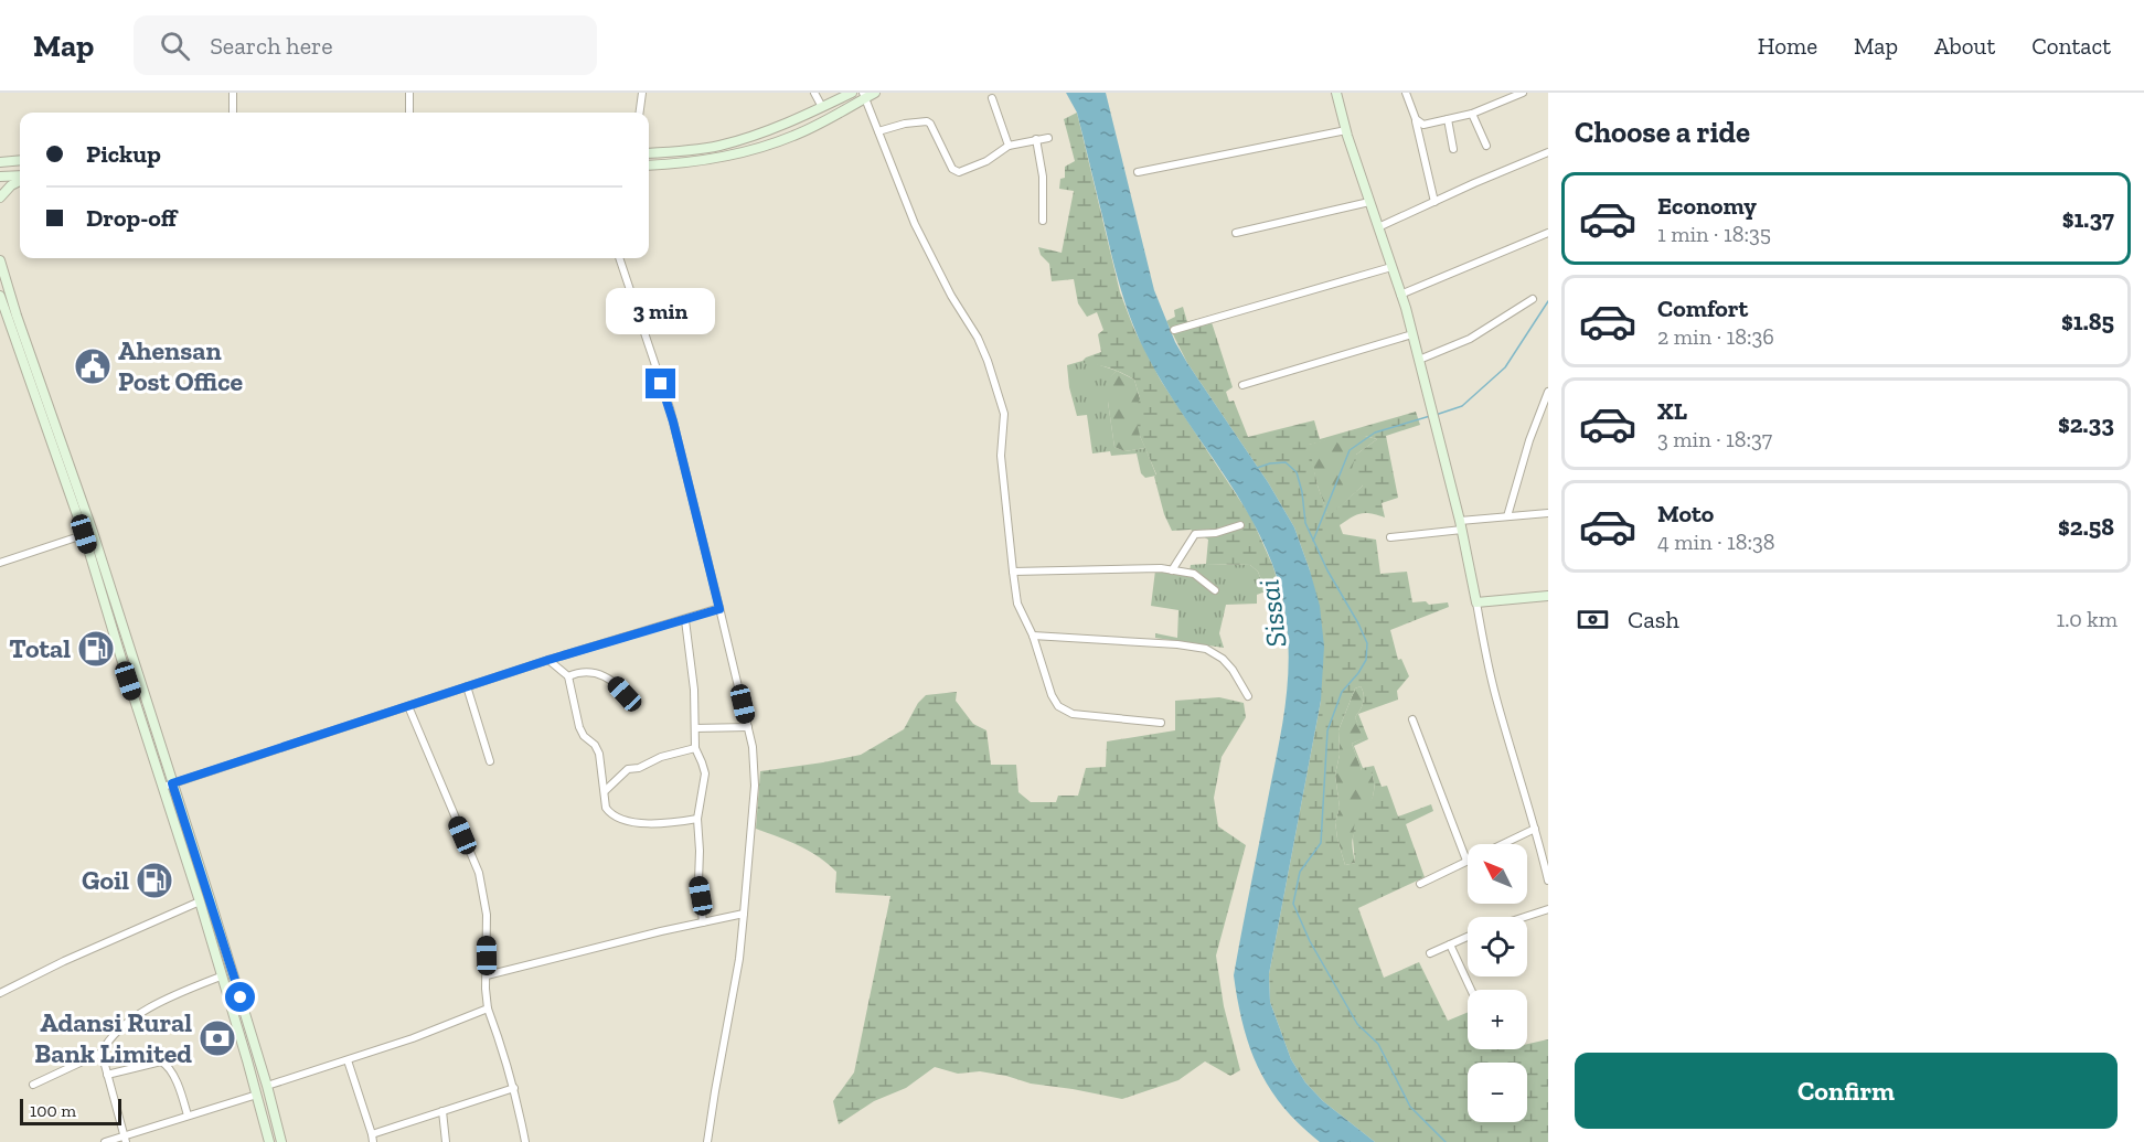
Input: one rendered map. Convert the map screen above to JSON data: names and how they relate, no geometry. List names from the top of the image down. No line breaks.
{"water":["Sissai"],"places":{"public building":["Ahensan Post Office"],"fuel station":["Total","Goil"],"bank":["Adansi Rural Bank Limited"]},"scale_bar":"100 m","north":"top left","page":{"header":"Map","search":"Search here","nav":["Home","Map","About","Contact"],"heading":"Choose a ride","banner":["Pickup","Drop-off"],"list":[{"name":"Economy","note":"1 min · 18:35","value":"$1.37"},{"name":"Comfort","note":"2 min · 18:36","value":"$1.85"},{"name":"XL","note":"3 min · 18:37","value":"$2.33"},{"name":"Moto","note":"4 min · 18:38","value":"$2.58"}],"bubble":"3 min","pay":["Cash","1.0 km"],"map_buttons":["+","−"],"buttons":"Confirm","scale":"100 m"}}
